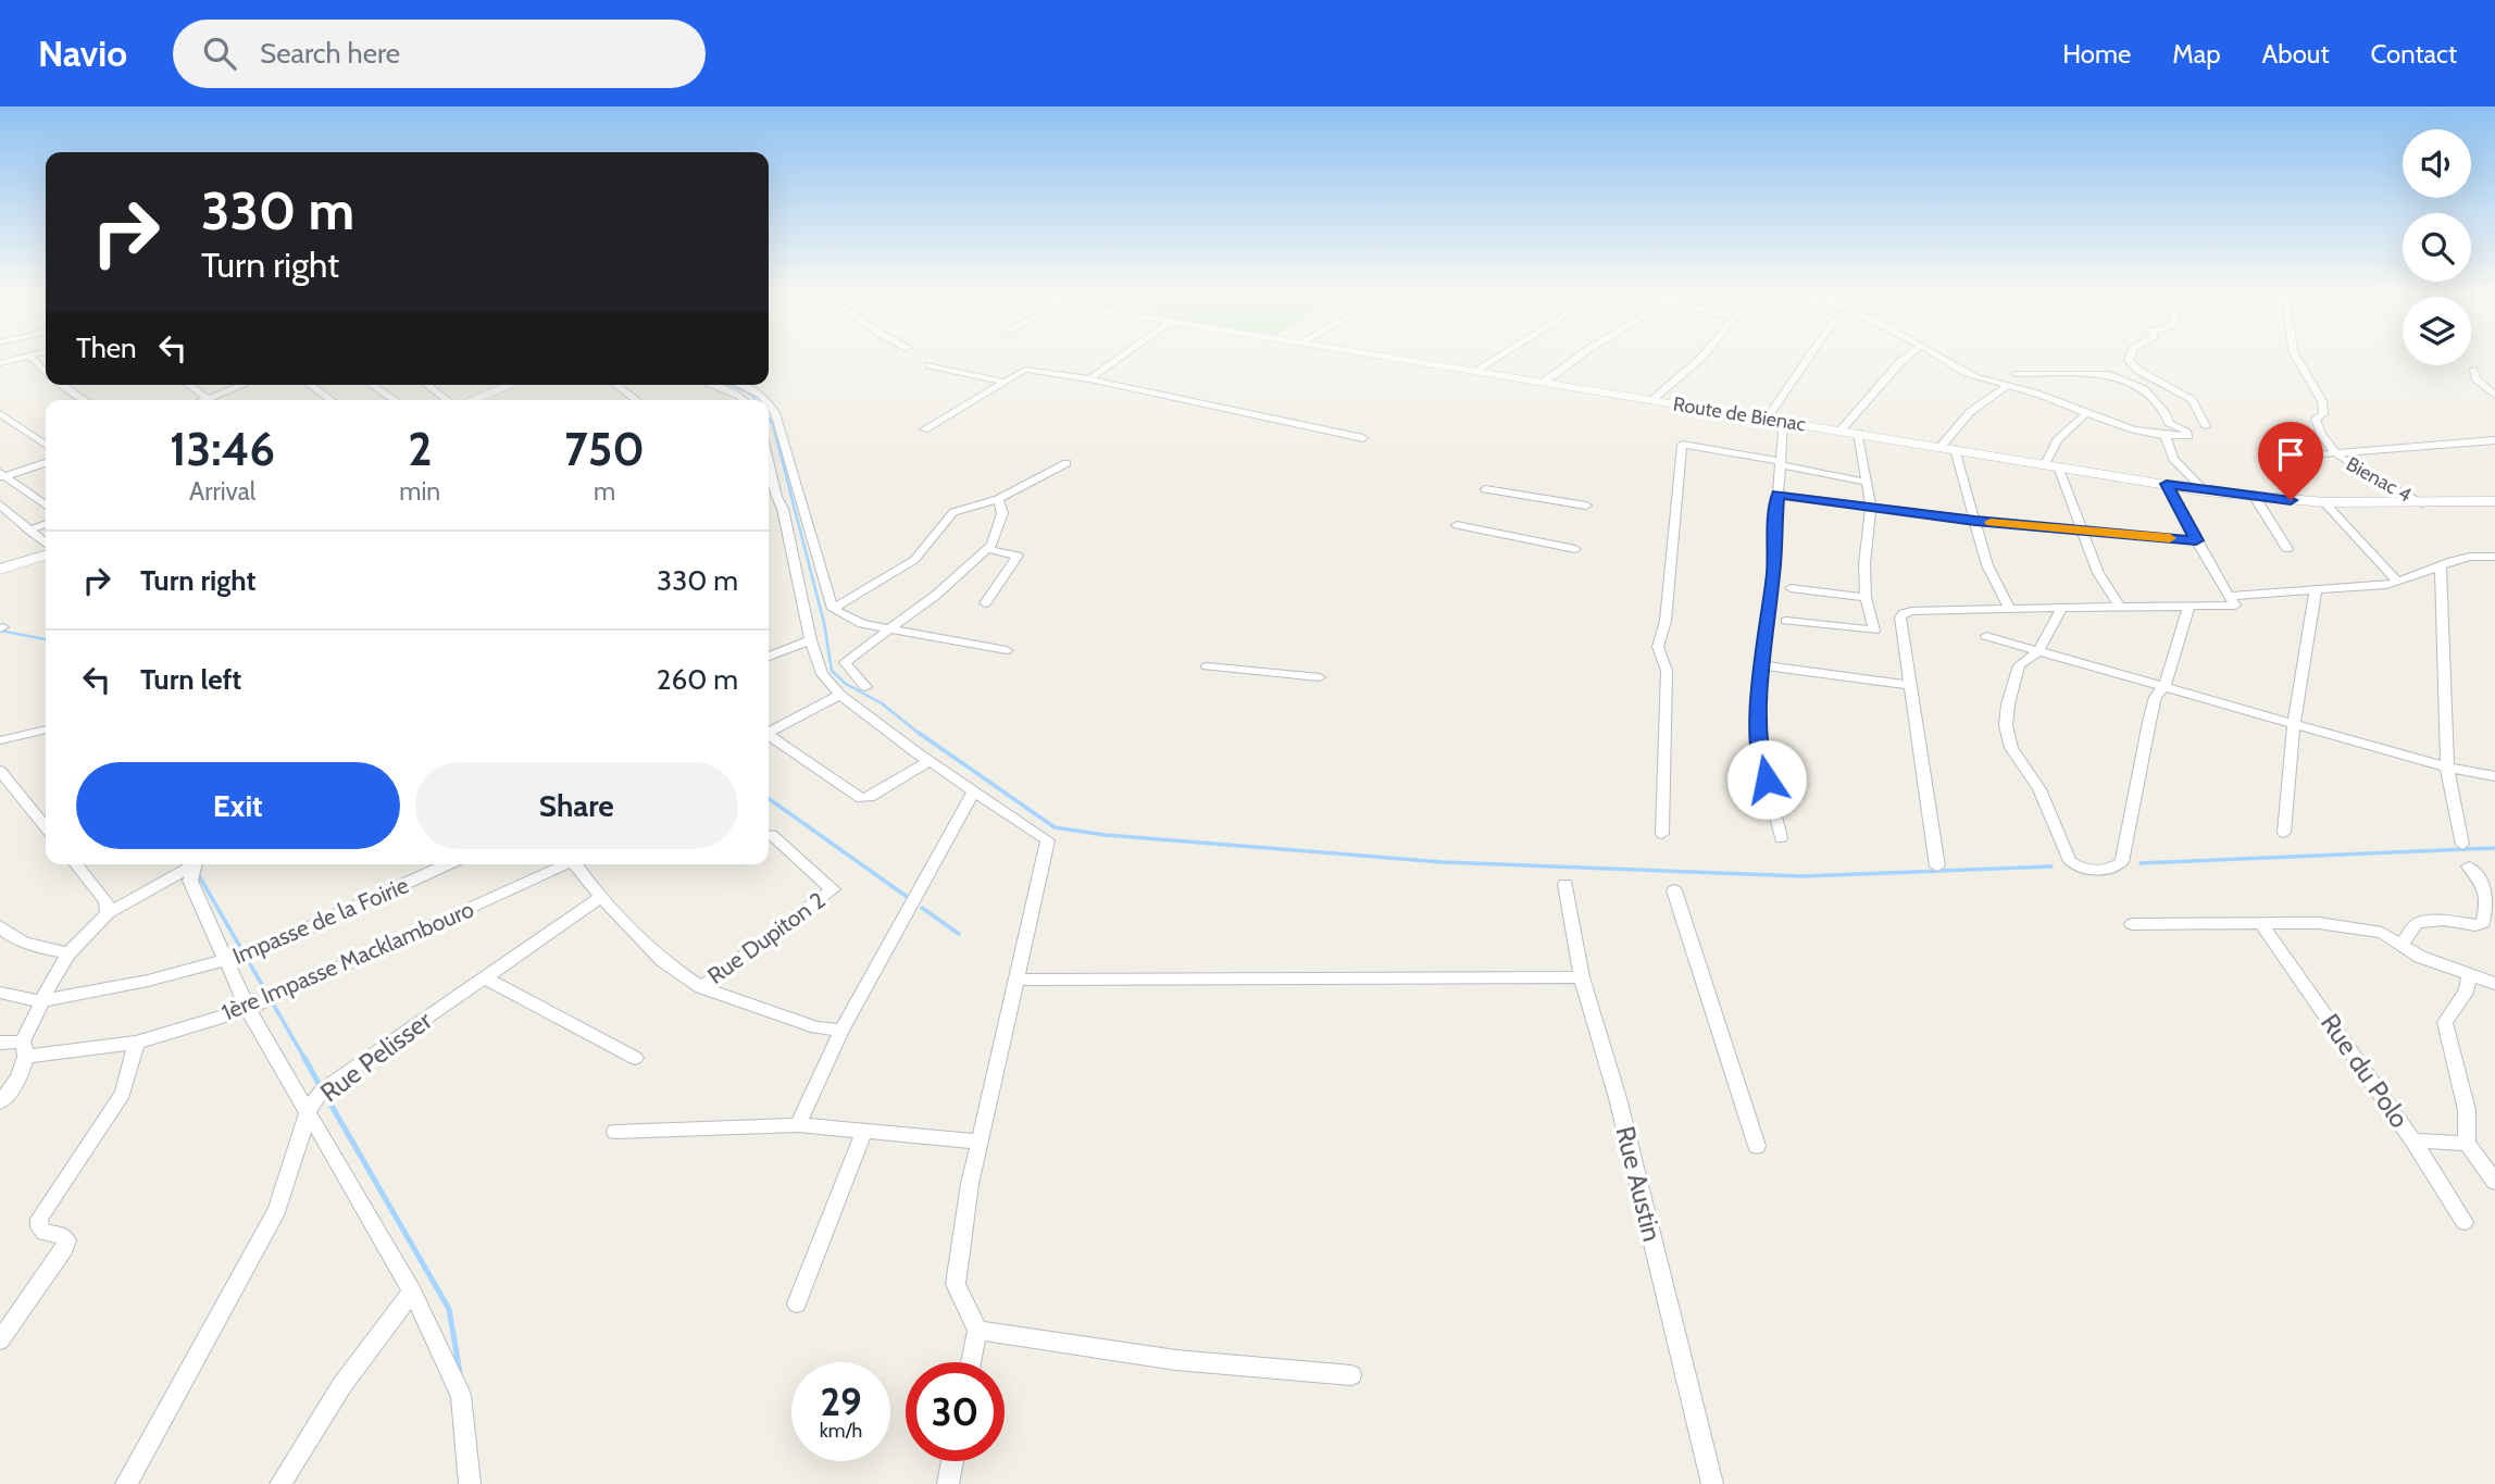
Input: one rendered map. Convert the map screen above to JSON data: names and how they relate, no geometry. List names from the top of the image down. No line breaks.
{"streets":{"main road":["Route de Bienac"],"street":["Bienac 4","Impasse de la Foirie","Rue Dupiton 2","1ère Impasse Macklambouro","Rue Pelisser","Rue du Polo","Rue Austin"]},"crossings":[["Route de Bienac","Bienac 4"]],"page":{"header":"Navio","search":"Search here","nav":["Home","Map","About","Contact"],"turn":["330 m","Turn right"],"then":"Then","eta":["13:46","Arrival","2","min","750","m"],"list":[{"name":"Turn right","value":"330 m"},{"name":"Turn left","value":"260 m"}],"buttons":["Exit","Share"],"speed":"29 km/h","limit":"30"}}
